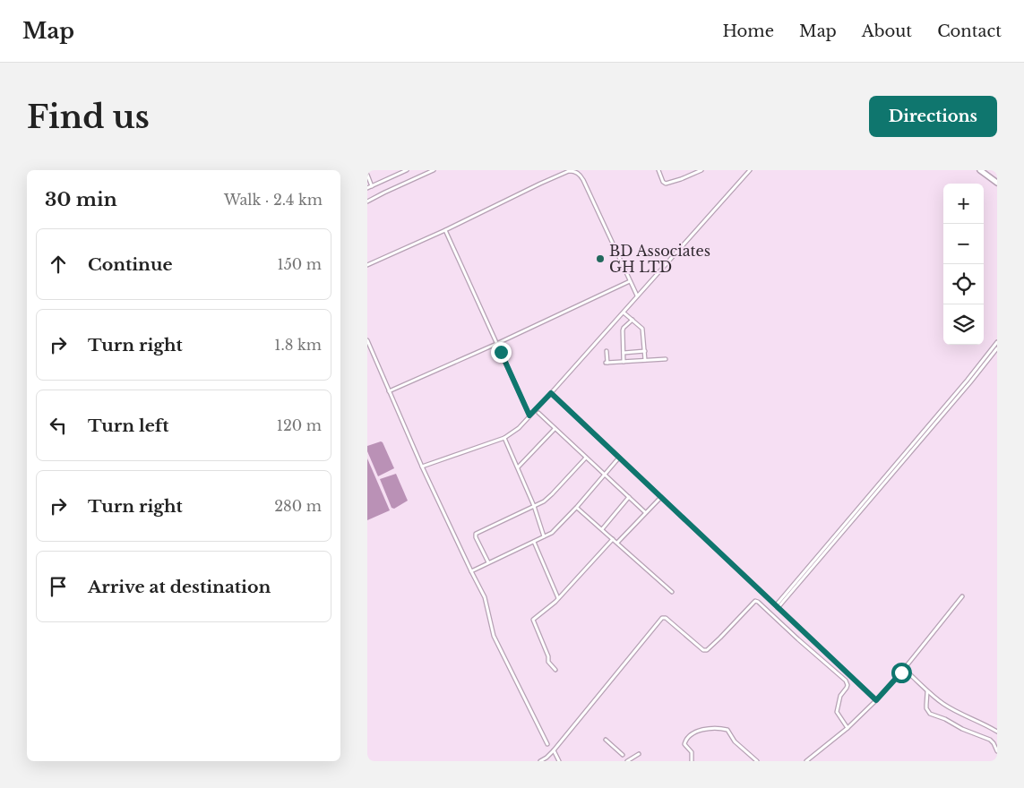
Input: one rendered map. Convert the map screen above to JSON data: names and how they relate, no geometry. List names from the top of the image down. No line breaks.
{"places":["BD Associates GH LTD"],"page":{"header":"Map","nav":["Home","Map","About","Contact"],"buttons":"Directions","title":"Find us","heading":["30 min","Walk · 2.4 km"],"map_buttons":["+","−"],"list":[["Continue","150 m"],["Turn right","1.8 km"],["Turn left","120 m"],["Turn right","280 m"],"Arrive at destination"]}}
